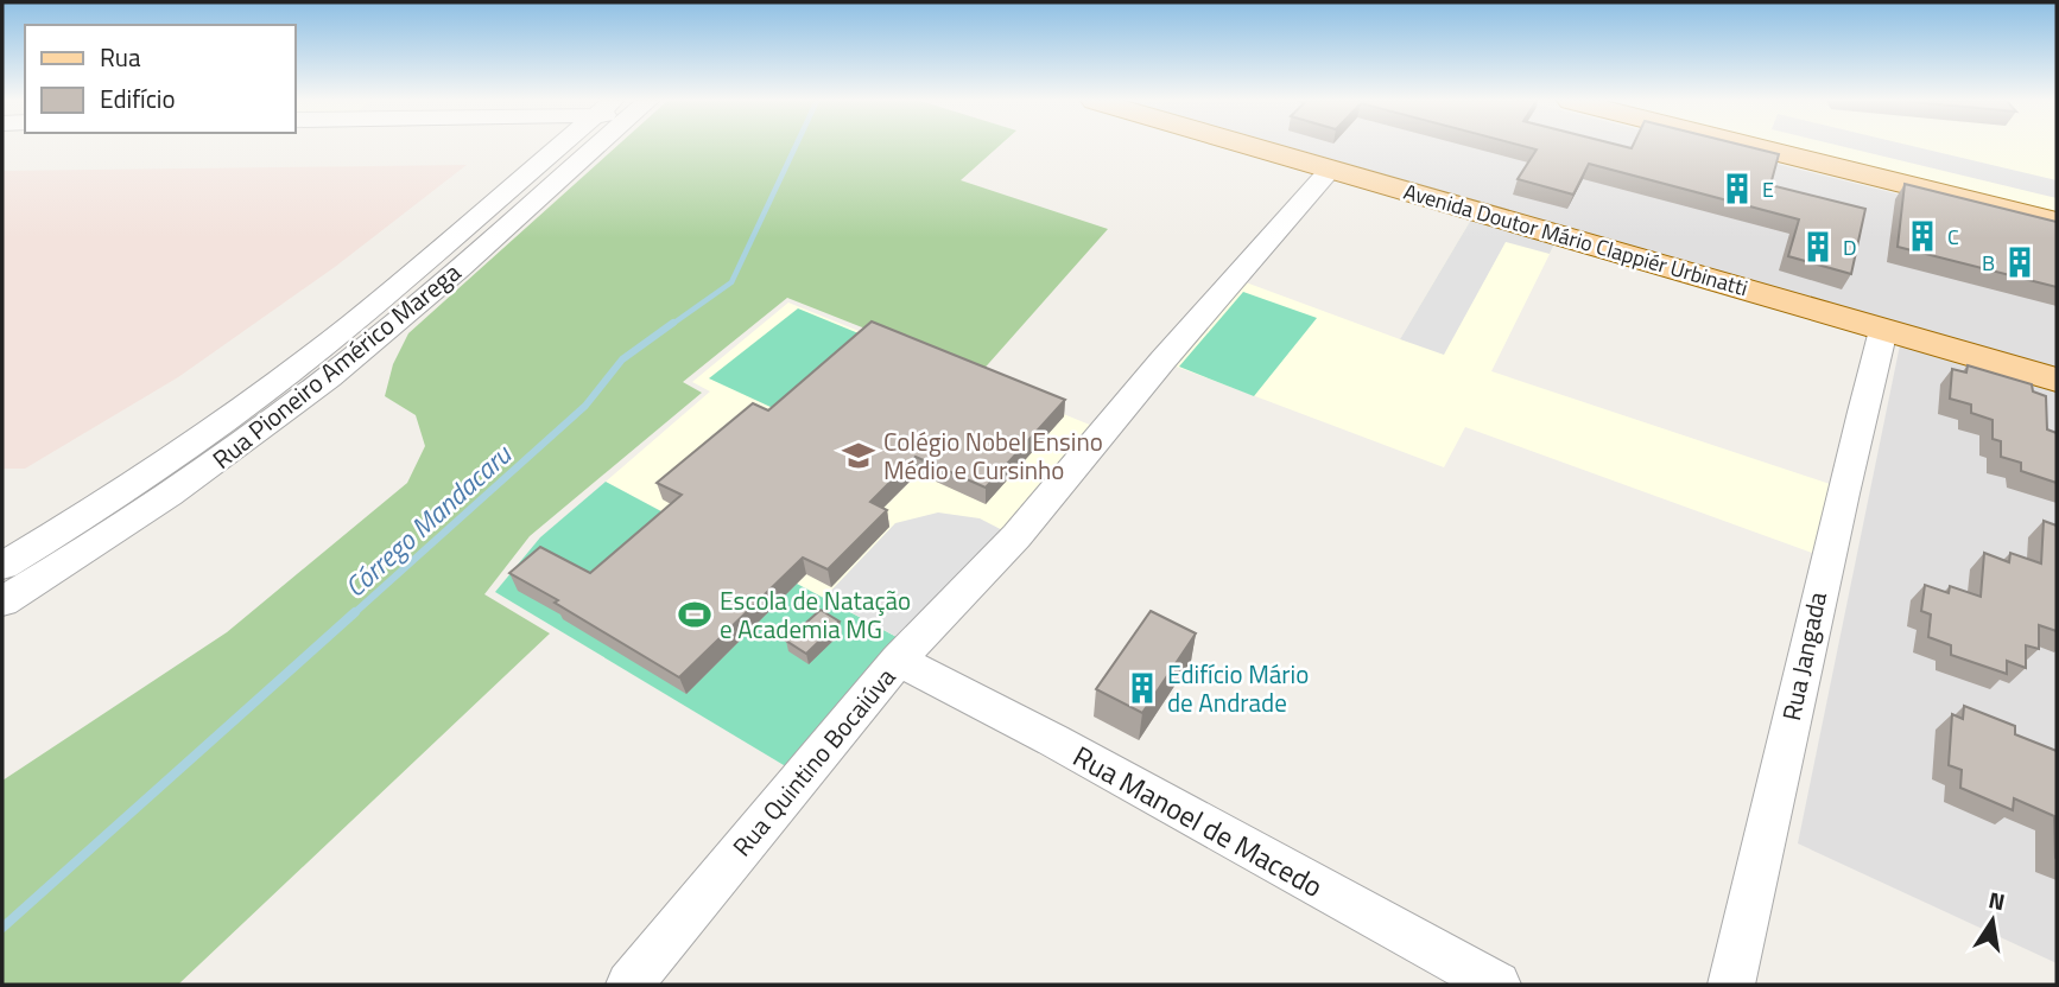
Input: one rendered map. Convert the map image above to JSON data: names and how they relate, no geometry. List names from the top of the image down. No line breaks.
{"streets":{"main road":["Avenida Doutor Mário Clappiér Urbinatti"],"street":["Rua Pioneiro Américo Marega","Rua Jangada","Rua Quintino Bocaiúva","Rua Manoel de Macedo"]},"crossings":[["Avenida Doutor Mário Clappiér Urbinatti","Rua Jangada"],["Avenida Doutor Mário Clappiér Urbinatti","Rua Quintino Bocaiúva"],["Rua Quintino Bocaiúva","Rua Manoel de Macedo"]],"water":["Córrego Mandacaru"],"places":{"building":["E","C","D","B","Edifício Mário de Andrade"],"school or university":["Colégio Nobel Ensino Médio e Cursinho"],"sports":["Escola de Natação e Academia MG"]},"legend":["Rua","Edifício"],"north":"top"}
